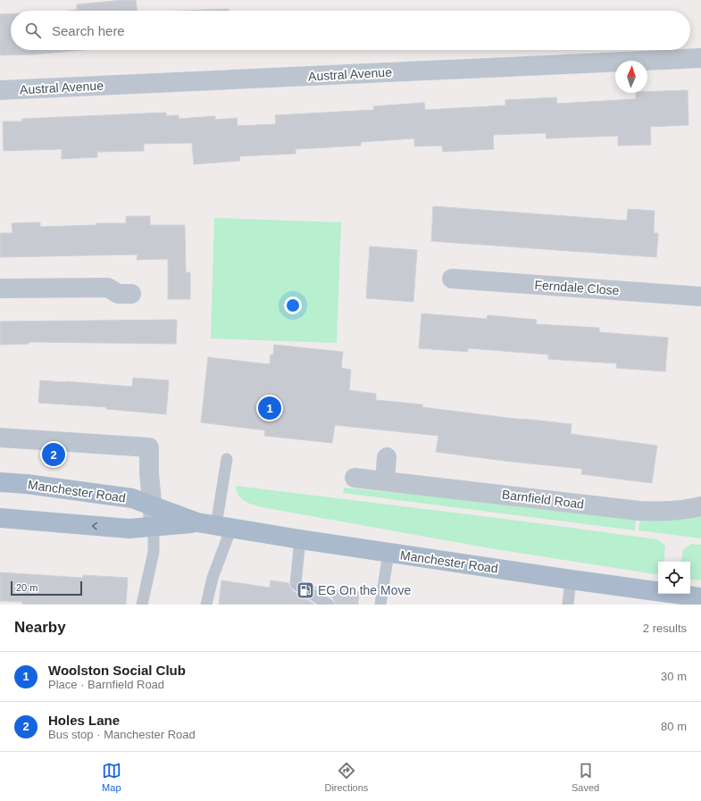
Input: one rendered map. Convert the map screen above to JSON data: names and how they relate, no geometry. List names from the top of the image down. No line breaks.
{"streets":{"main road":["Manchester Road"],"street":["Austral Avenue","Ferndale Close","Barnfield Road"]},"places":{"fuel station":["EG On the Move"]},"scale_bar":"20 m","north":"top","page":{"search":"Search here","pins":["1","2"],"scale":"20 m","heading":["Nearby","2 results"],"list":[{"mark":"1","name":"Woolston Social Club","note":"Place · Barnfield Road","value":"30 m"},{"mark":"2","name":"Holes Lane","note":"Bus stop · Manchester Road","value":"80 m"}],"nav":["Map","Directions","Saved"]}}
